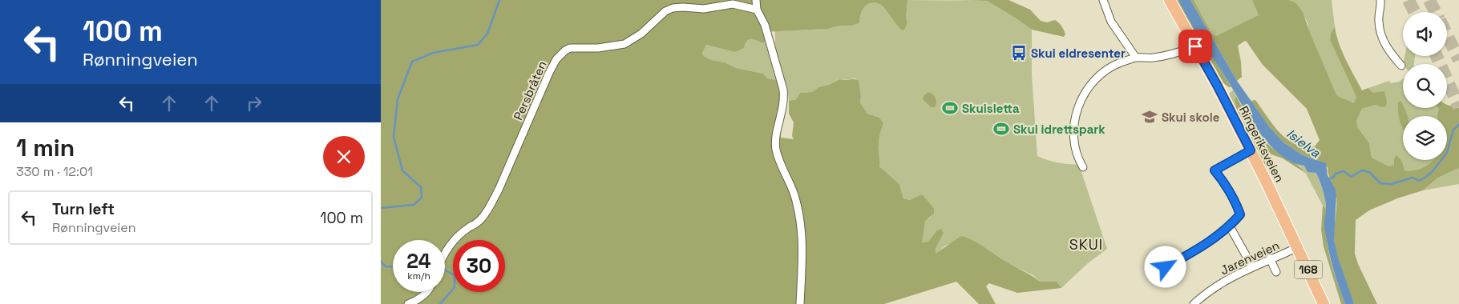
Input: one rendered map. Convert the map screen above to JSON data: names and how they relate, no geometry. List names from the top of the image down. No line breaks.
{"streets":{"main road":["Ringeriksveien","168"],"street":["Persbråten","Jarenveien"]},"crossings":[["Ringeriksveien","Jarenveien"]],"districts":["SKUI"],"water":["Isielva"],"places":{"bus stop":["Skui eldresenter"],"sports":["Skuisletta","Skui idrettspark"],"school or university":["Skui skole"]},"page":{"turn":["100 m","Rønningveien"],"heading":["1 min","330 m · 12:01"],"list":[{"name":"Turn left","note":"Rønningveien","value":"100 m"}],"speed":"24 km/h","limit":"30"}}
